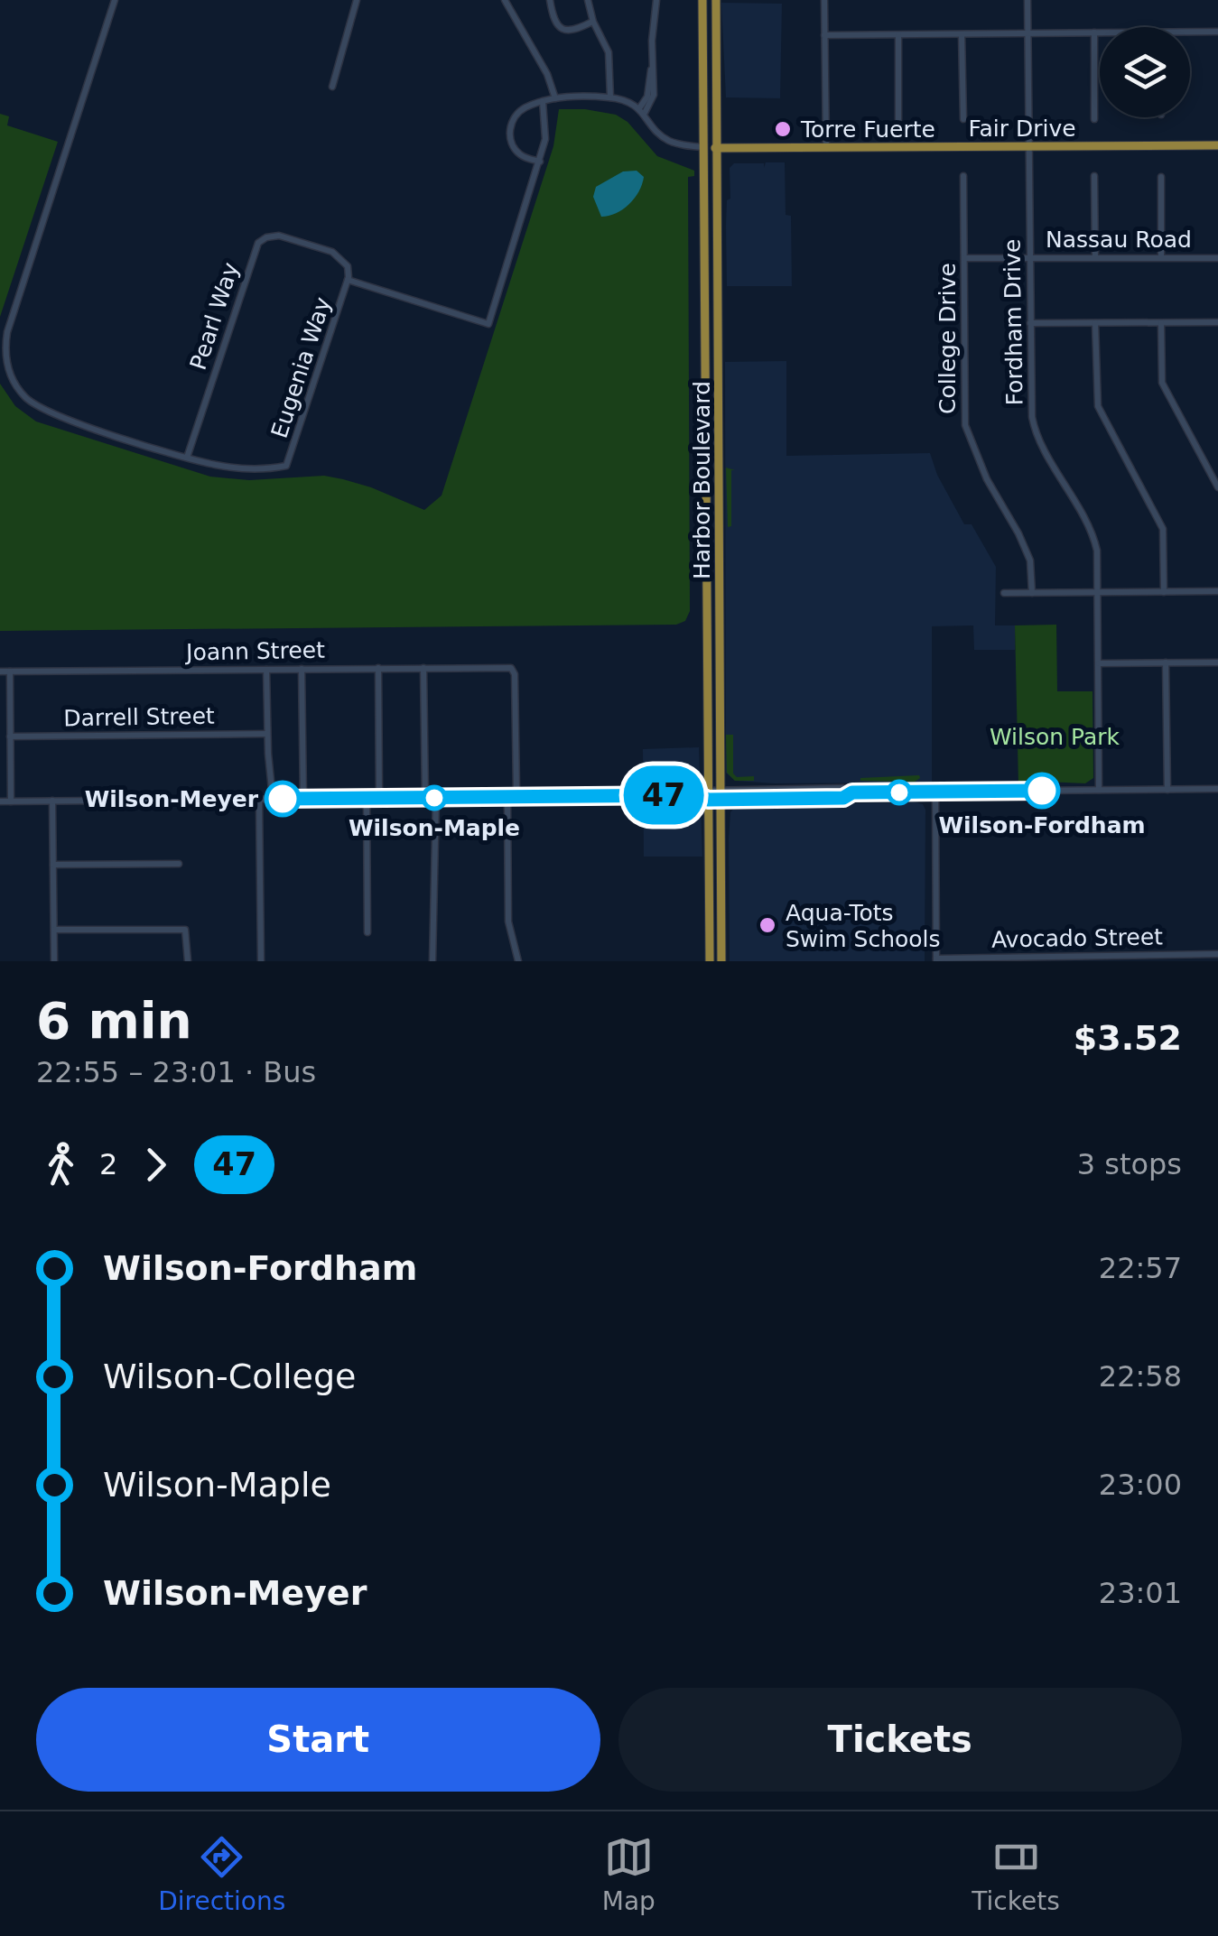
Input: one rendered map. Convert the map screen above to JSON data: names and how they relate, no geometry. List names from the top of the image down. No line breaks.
{"streets":{"main road":["Fair Drive","Harbor Boulevard"],"street":["Nassau Road","Pearl Way","Fordham Drive","College Drive","Eugenia Way","Joann Street","Darrell Street","Avocado Street"]},"crossings":[["Fair Drive","Fordham Drive"],["Fair Drive","Harbor Boulevard"],["Nassau Road","Fordham Drive"],["Nassau Road","College Drive"],["Pearl Way","Eugenia Way"]],"parks":["Wilson Park"],"places":["Torre Fuerte","Wilson-Fordham","Wilson-Maple","Wilson-Meyer","Aqua-Tots Swim Schools"],"lines":["bus line 47"],"page":{"on_map":"47","heading":["6 min","22:55 – 23:01 · Bus","$3.52"],"legs":["2","47","3 stops"],"list":[{"name":"Wilson-Fordham","value":"22:57"},{"name":"Wilson-College","value":"22:58"},{"name":"Wilson-Maple","value":"23:00"},{"name":"Wilson-Meyer","value":"23:01"}],"buttons":["Start","Tickets"],"tabs":["Directions","Map","Tickets"]}}
